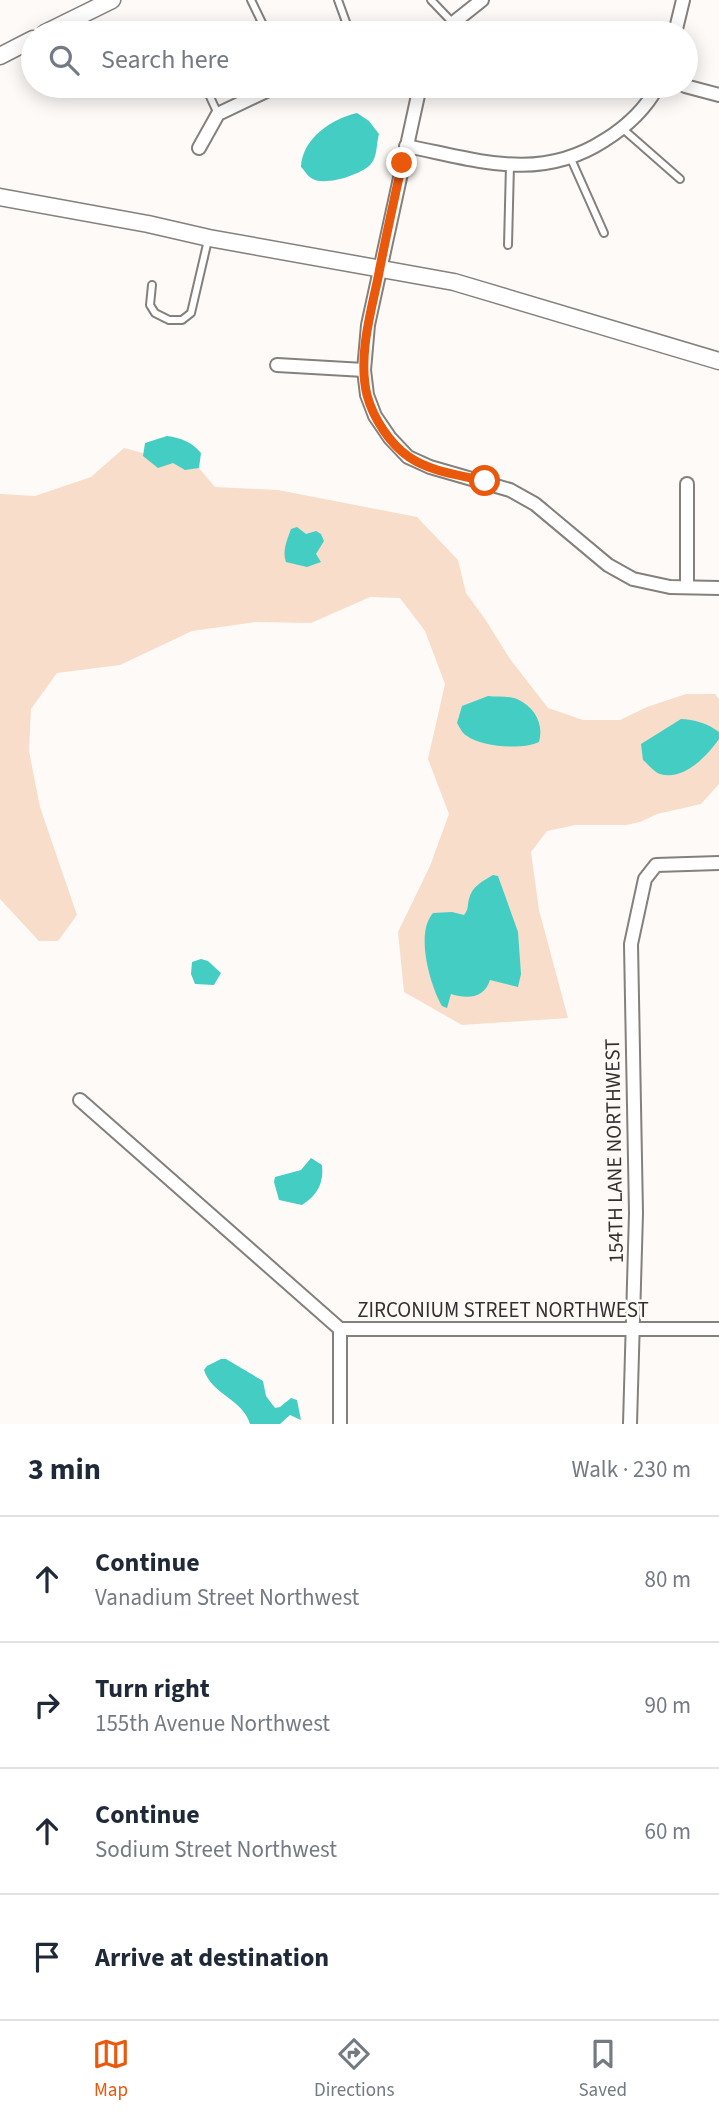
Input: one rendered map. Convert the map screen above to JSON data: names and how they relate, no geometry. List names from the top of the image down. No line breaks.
{"streets":{"street":["154TH LANE NORTHWEST","ZIRCONIUM STREET NORTHWEST"]},"crossings":[["154TH LANE NORTHWEST","ZIRCONIUM STREET NORTHWEST"]],"page":{"search":"Search here","heading":["3 min","Walk · 230 m"],"list":[["Continue","Vanadium Street Northwest","80 m"],["Turn right","155th Avenue Northwest","90 m"],["Continue","Sodium Street Northwest","60 m"],"Arrive at destination"],"nav":["Map","Directions","Saved"]}}
